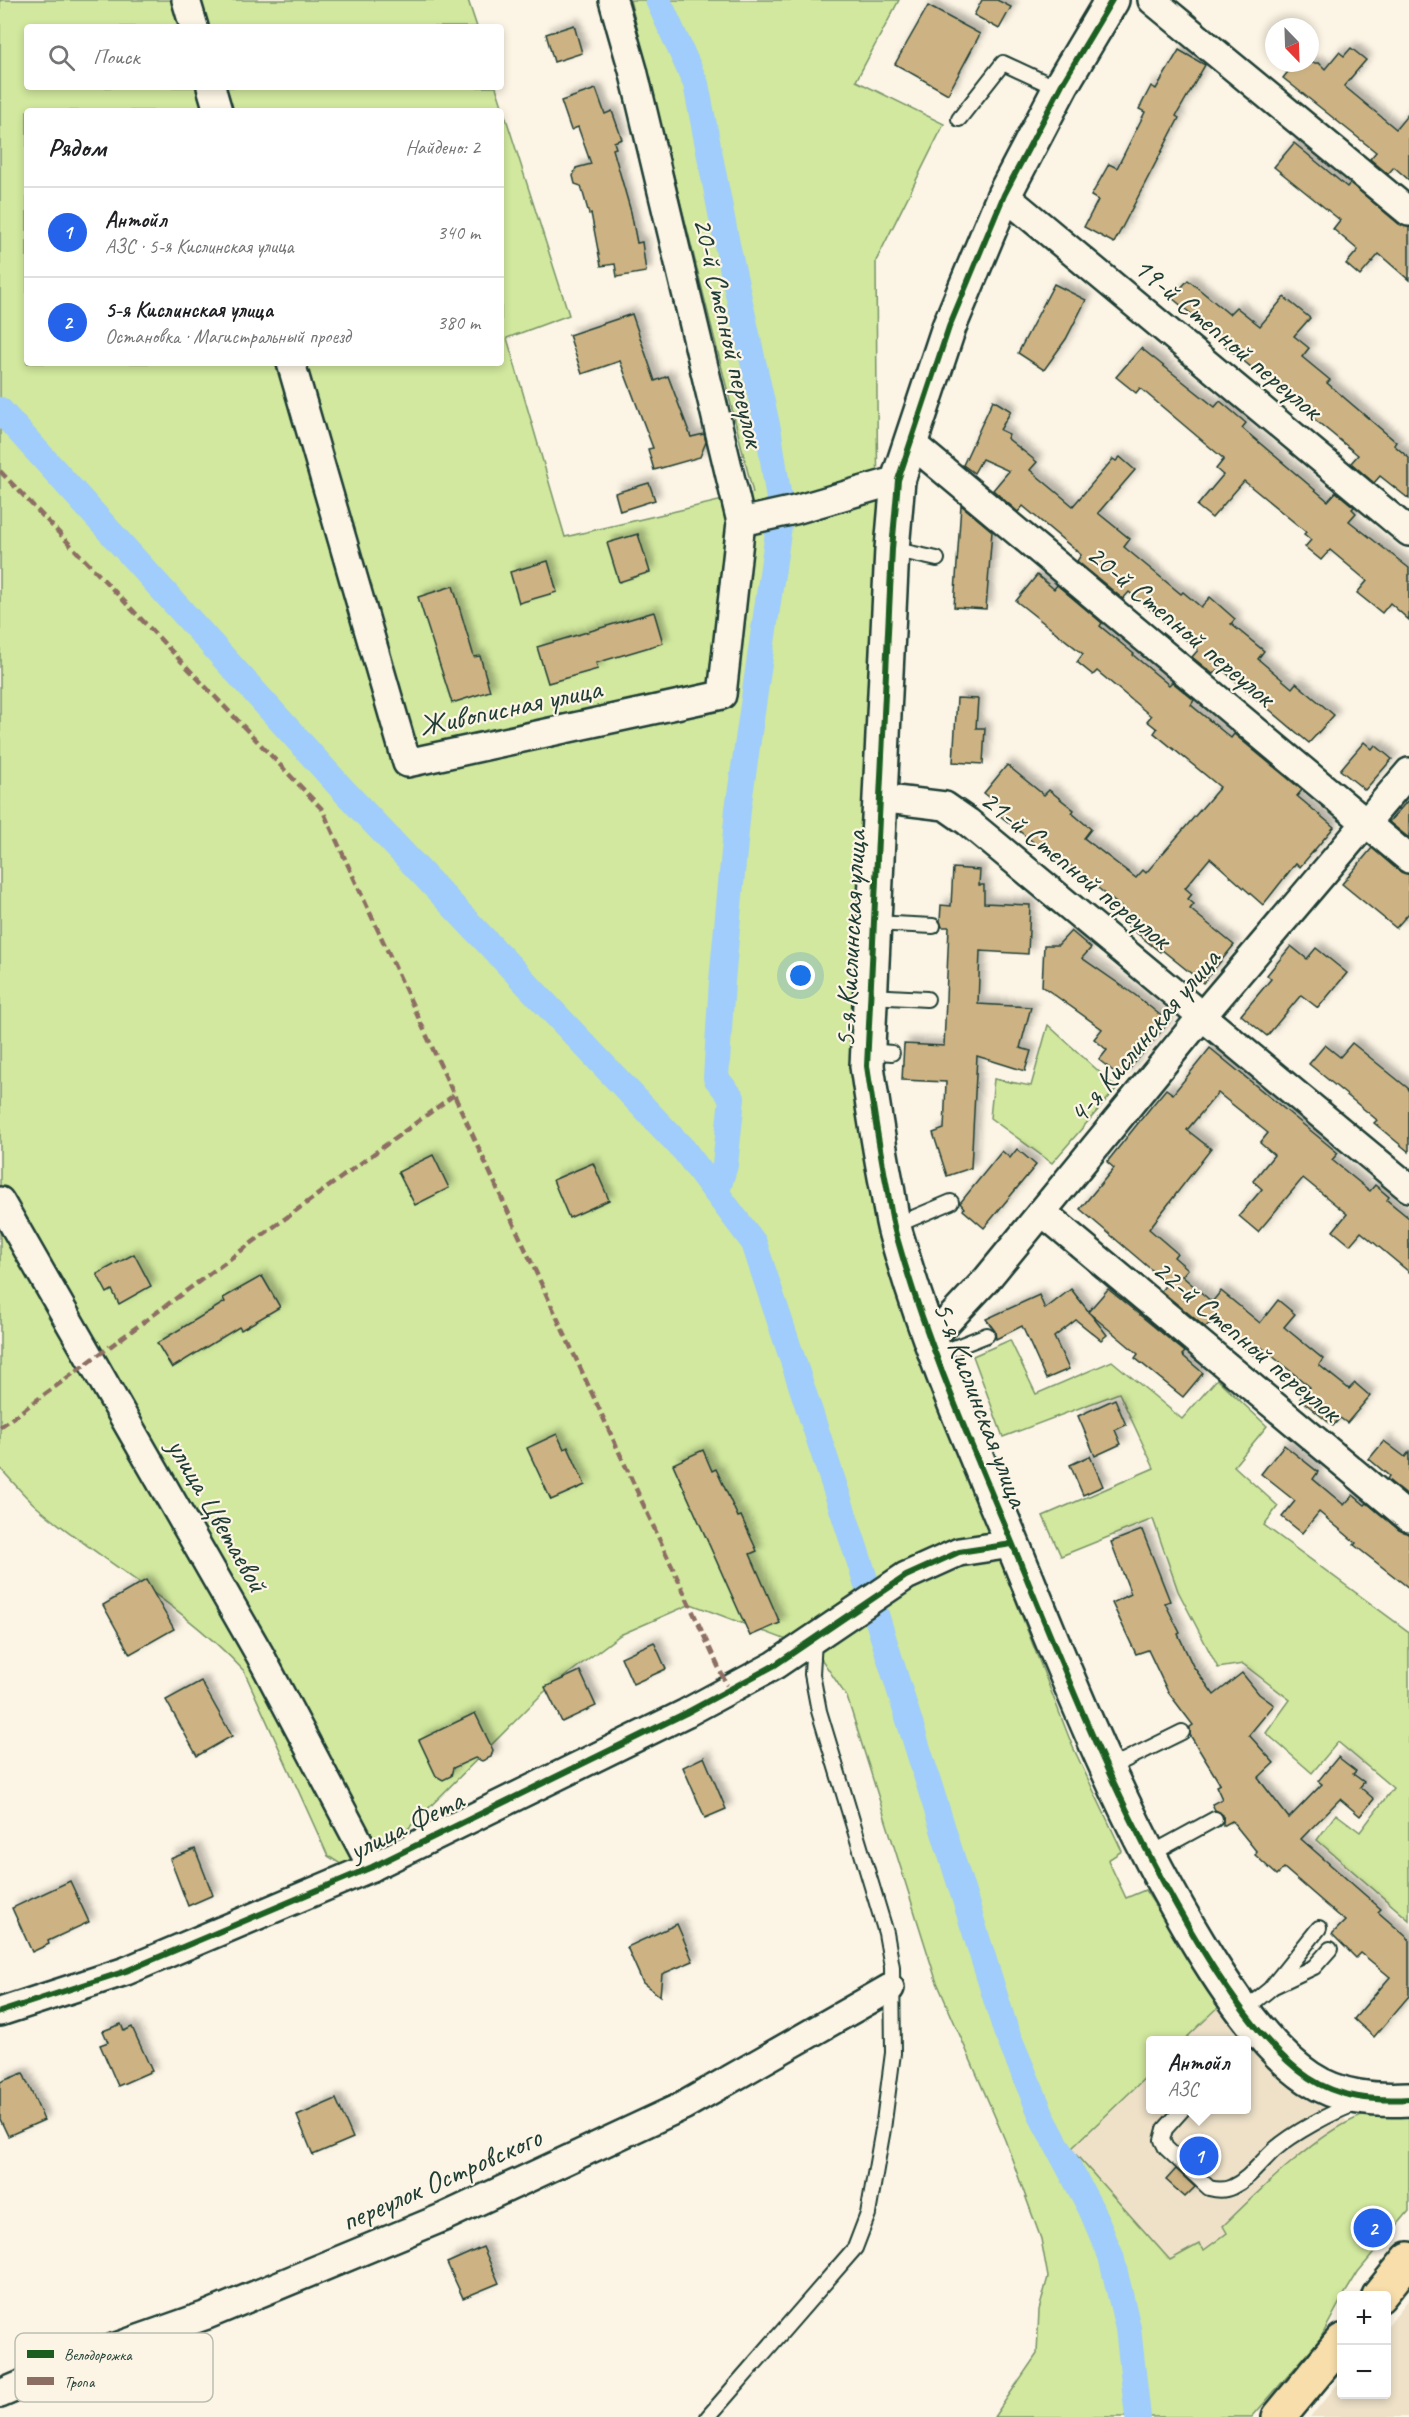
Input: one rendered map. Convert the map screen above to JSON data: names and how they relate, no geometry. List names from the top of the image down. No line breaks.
{"streets":{"street":["20-й Степной переулок","19-й Степной переулок","Живописная улица","21-й Степной переулок","5-я Кислинская улица","4-я Кислинская улица","22-й Степной переулок","улица Цветаевой","улица Фета","переулок Островского"]},"crossings":[["20-й Степной переулок","Живописная улица"],["20-й Степной переулок","5-я Кислинская улица"],["20-й Степной переулок","4-я Кислинская улица"],["19-й Степной переулок","5-я Кислинская улица"],["21-й Степной переулок","5-я Кислинская улица"],["21-й Степной переулок","4-я Кислинская улица"],["5-я Кислинская улица","4-я Кислинская улица"],["5-я Кислинская улица","улица Фета"],["4-я Кислинская улица","22-й Степной переулок"],["улица Цветаевой","улица Фета"]],"legend":["Велодорожка","Тропа"],"north":"bottom right","page":{"search":"Поиск","heading":["Рядом","Найдено: 2"],"list":[{"mark":"1","name":"Антойл","note":"АЗС · 5-я Кислинская улица","value":"340 m"},{"mark":"2","name":"5-я Кислинская улица","note":"Остановка · Магистральный проезд","value":"380 m"}],"popup":["Антойл","АЗС"],"pins":["1","2"],"map_buttons":["+","−"]}}
